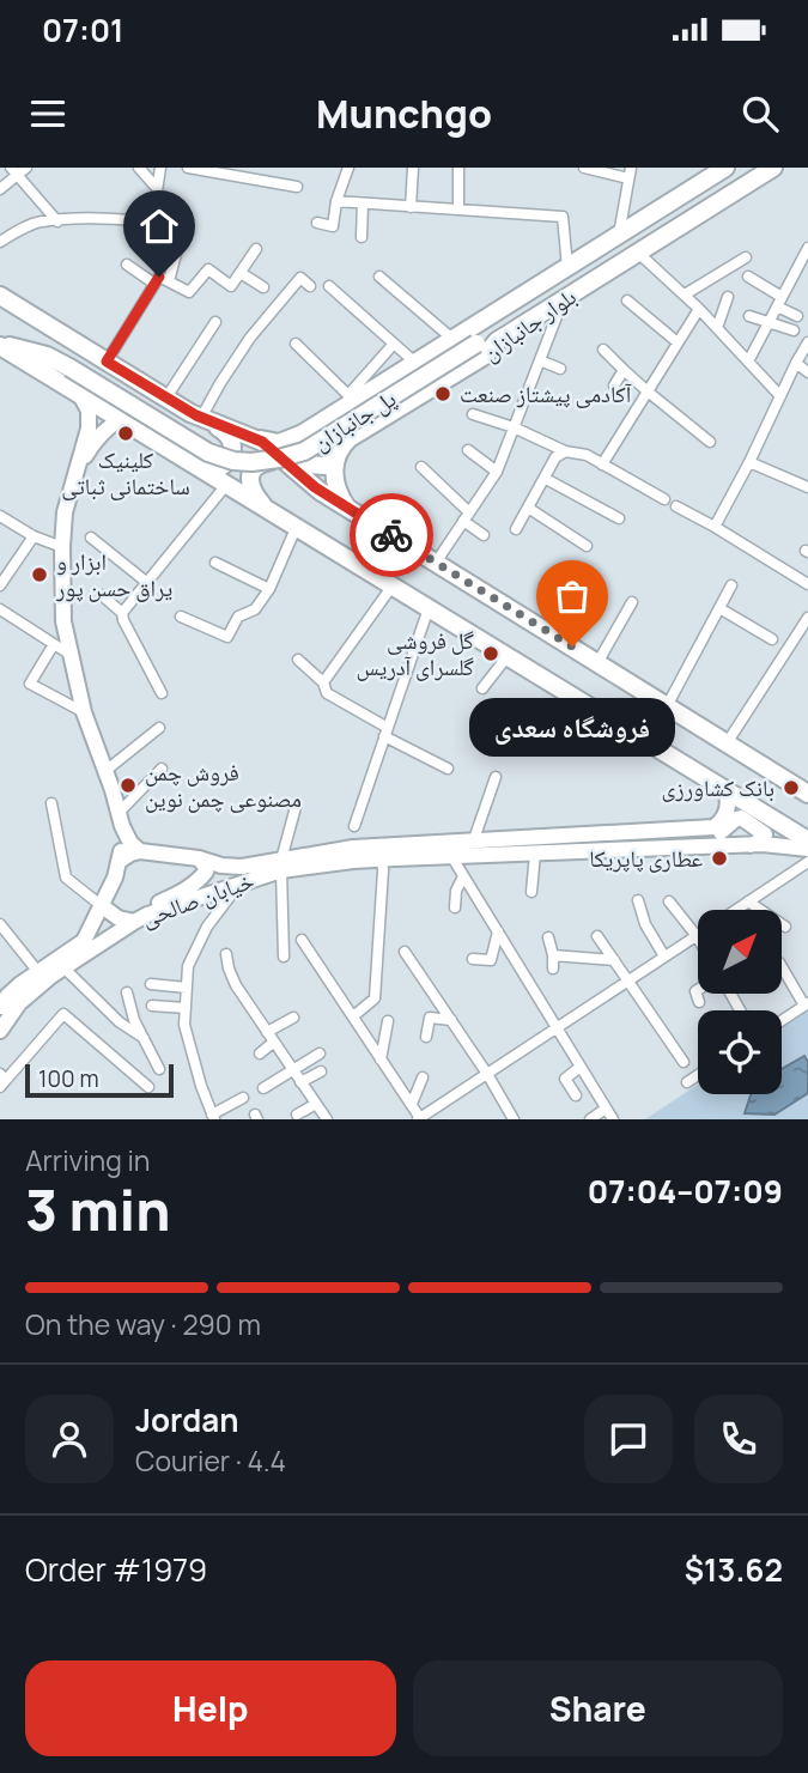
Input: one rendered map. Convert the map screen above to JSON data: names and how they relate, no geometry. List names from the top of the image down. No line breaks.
{"streets":{"highway":["بلوار جانبازان","پل جانبازان"],"main road":["خيابان صالحی"]},"places":["آکادمی پیشتاز صنعت","کلینیک ساختمانی ثباتی","ابزار و یراق حسن پور","فروشگاه سعدی","گل فروشی گلسرای آدریس","فروش چمن مصنوعی چمن نوین","بانک کشاورزی","عطاری پاپریکا"],"scale_bar":"100 m","north":"top right","page":{"status":"07:01","header":"Munchgo","bubble":"فروشگاه سعدی","scale":"100 m","heading":["3 min","Arriving in","07:04–07:09"],"panel":["Jordan","Courier · 4.4","Order #1979","$13.62"],"bar":"On the way · 290 m","buttons":["Help","Share"]}}
